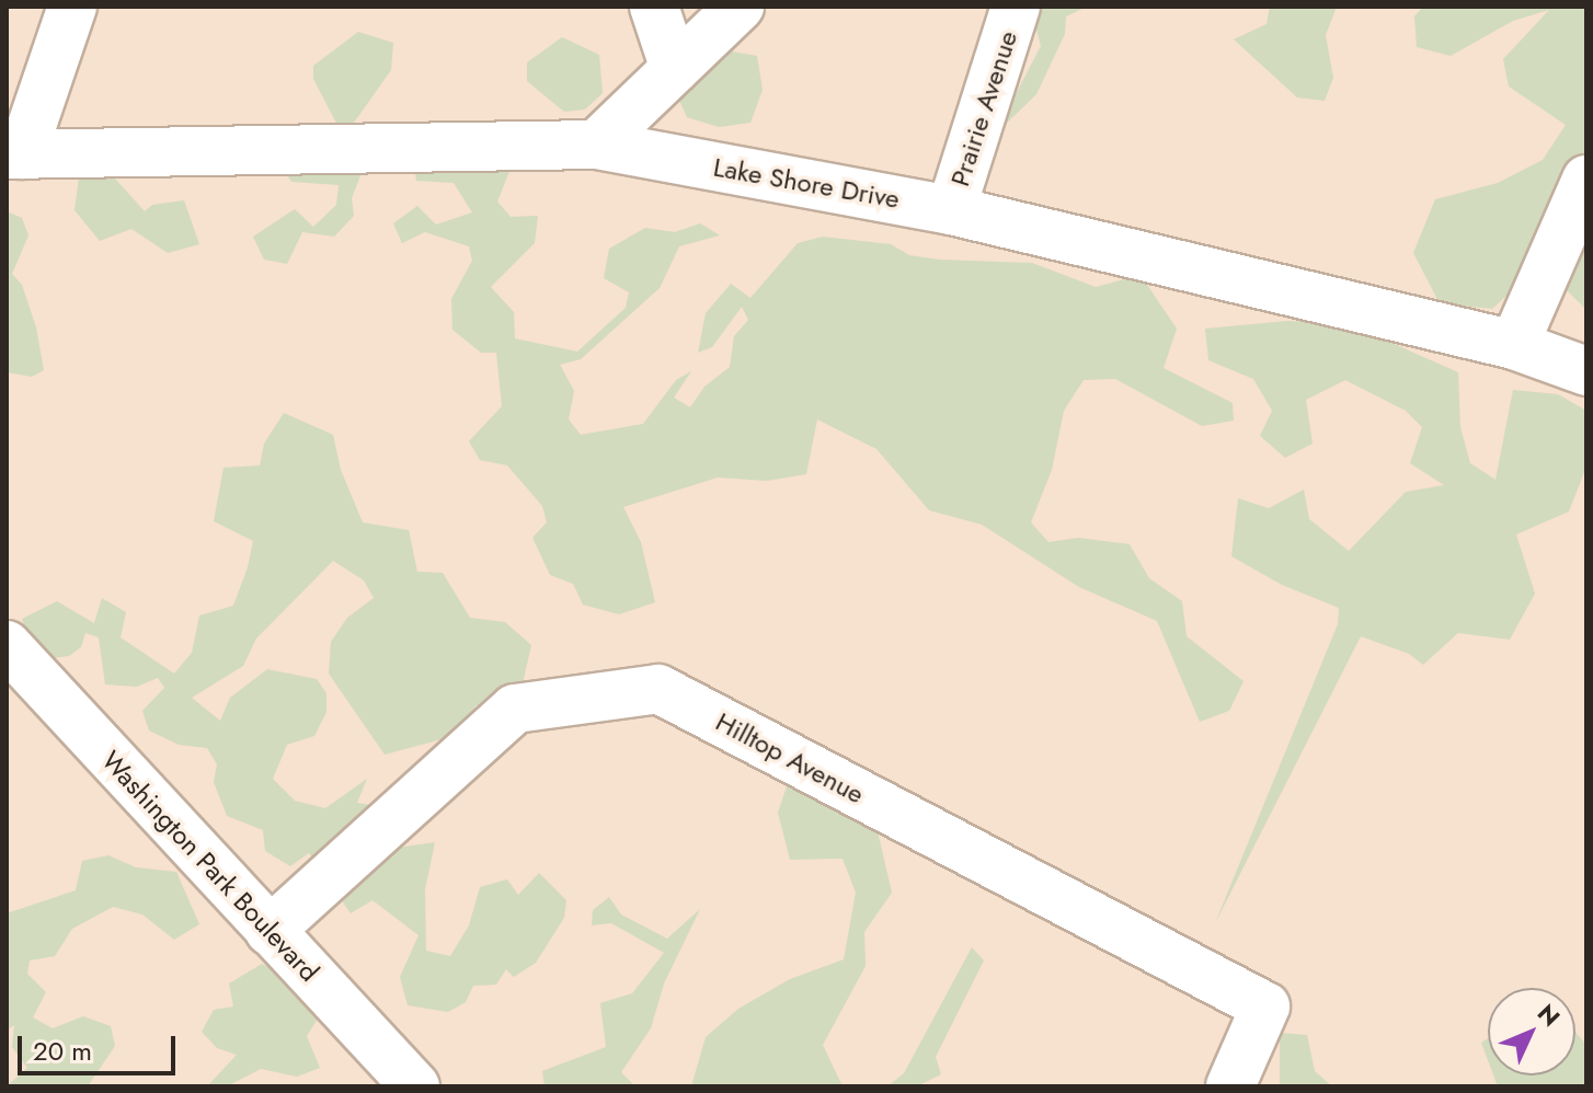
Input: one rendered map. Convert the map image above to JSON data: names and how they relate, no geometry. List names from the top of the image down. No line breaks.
{"streets":{"street":["Prairie Avenue","Lake Shore Drive","Hilltop Avenue","Washington Park Boulevard"]},"crossings":[["Prairie Avenue","Lake Shore Drive"],["Hilltop Avenue","Washington Park Boulevard"]],"scale_bar":"20 m","north":"top right"}
